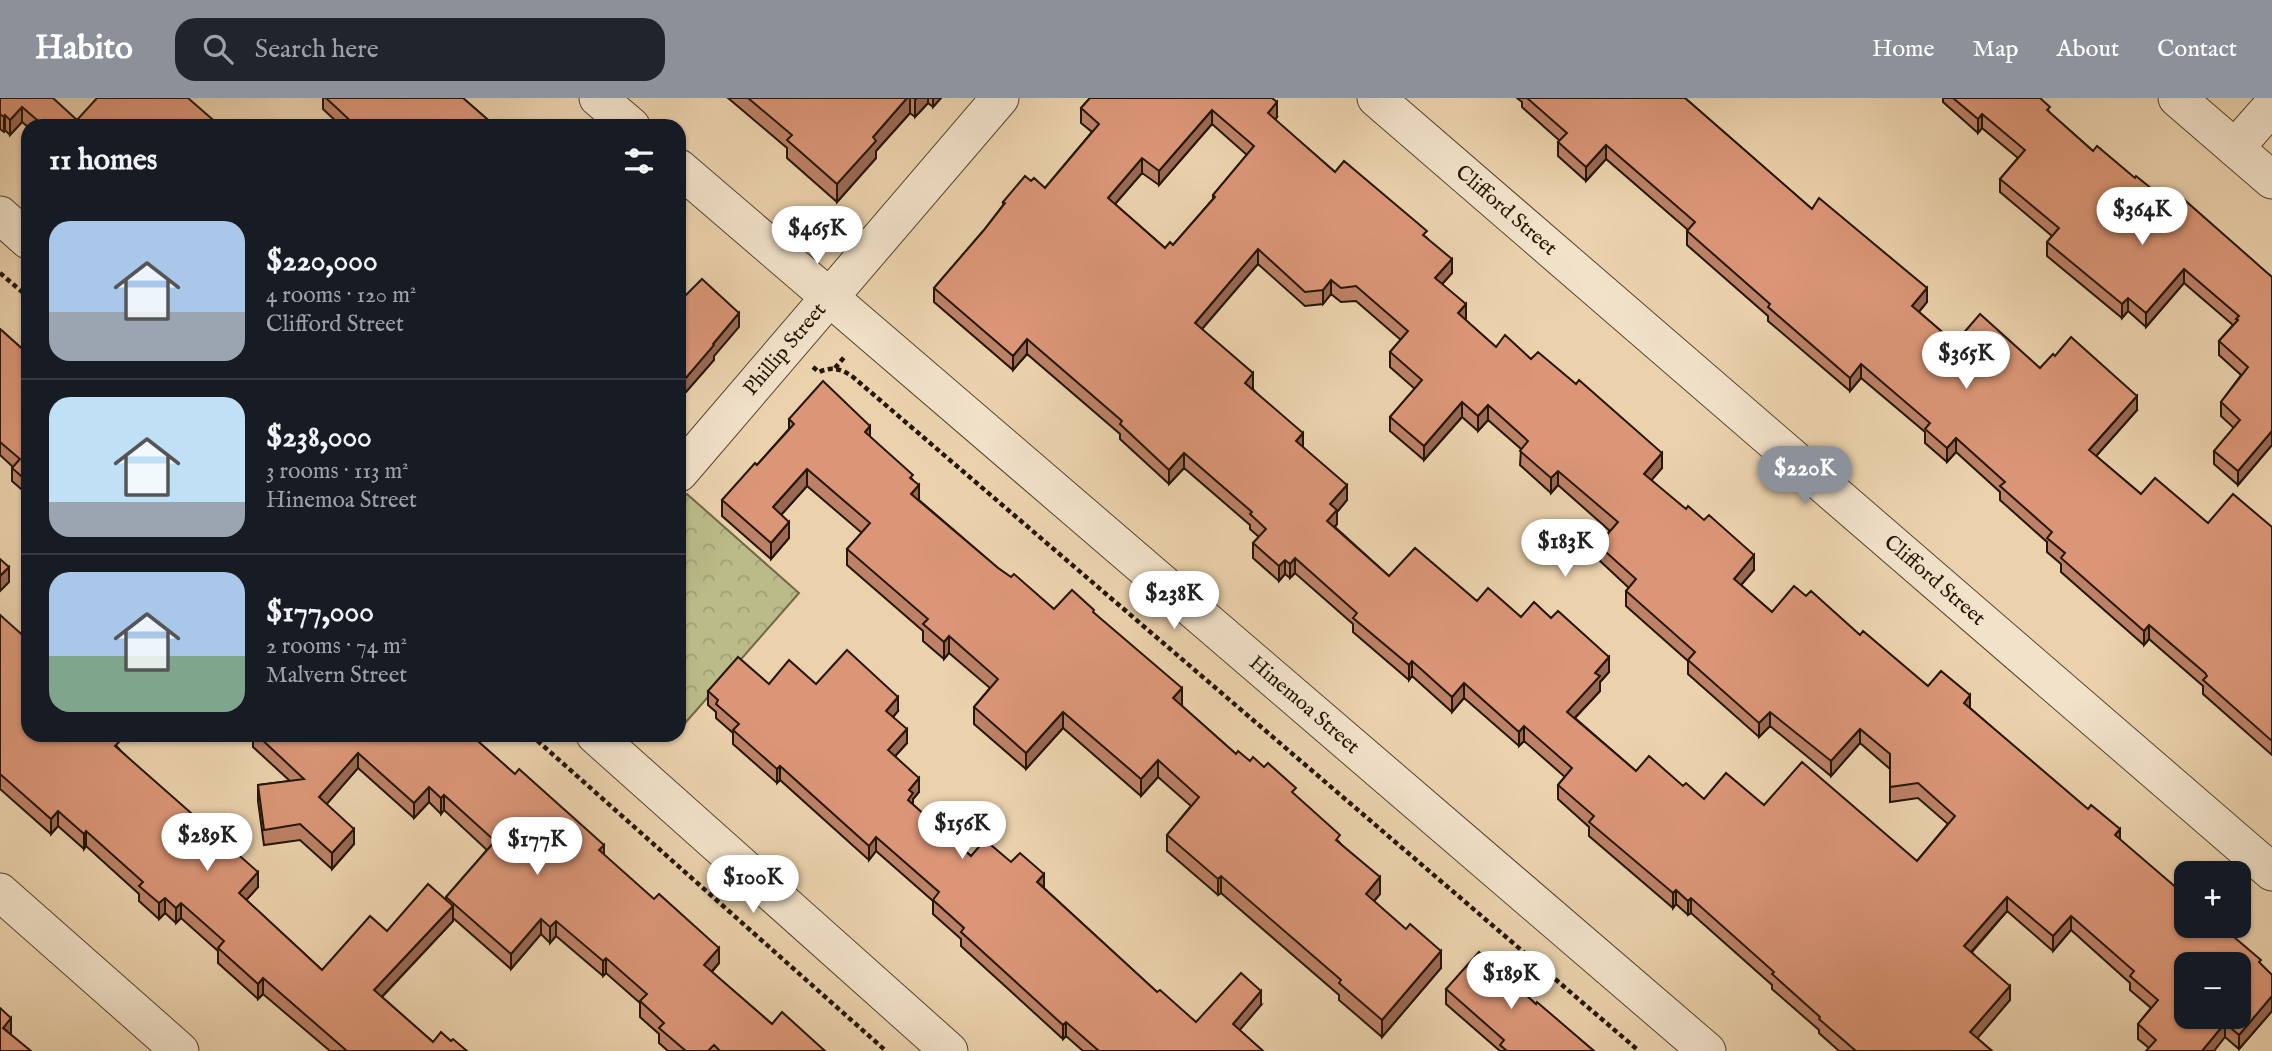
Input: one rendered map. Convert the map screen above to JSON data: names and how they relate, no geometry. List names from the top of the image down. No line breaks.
{"streets":{"street":["Clifford Street","Phillip Street","Hinemoa Street"]},"crossings":[["Phillip Street","Hinemoa Street"]],"page":{"header":"Habito","search":"Search here","nav":["Home","Map","About","Contact"],"heading":"11 homes","price":["$364K","$465K","$365K","$220K","$183K","$238K","$156K","$289K","$177K","$100K","$189K"],"list":[{"name":"$220,000","note":"4 rooms · 120 m² · Clifford Street"},{"name":"$238,000","note":"3 rooms · 113 m² · Hinemoa Street"},{"name":"$177,000","note":"2 rooms · 74 m² · Malvern Street"}],"map_buttons":["+","−"]}}
